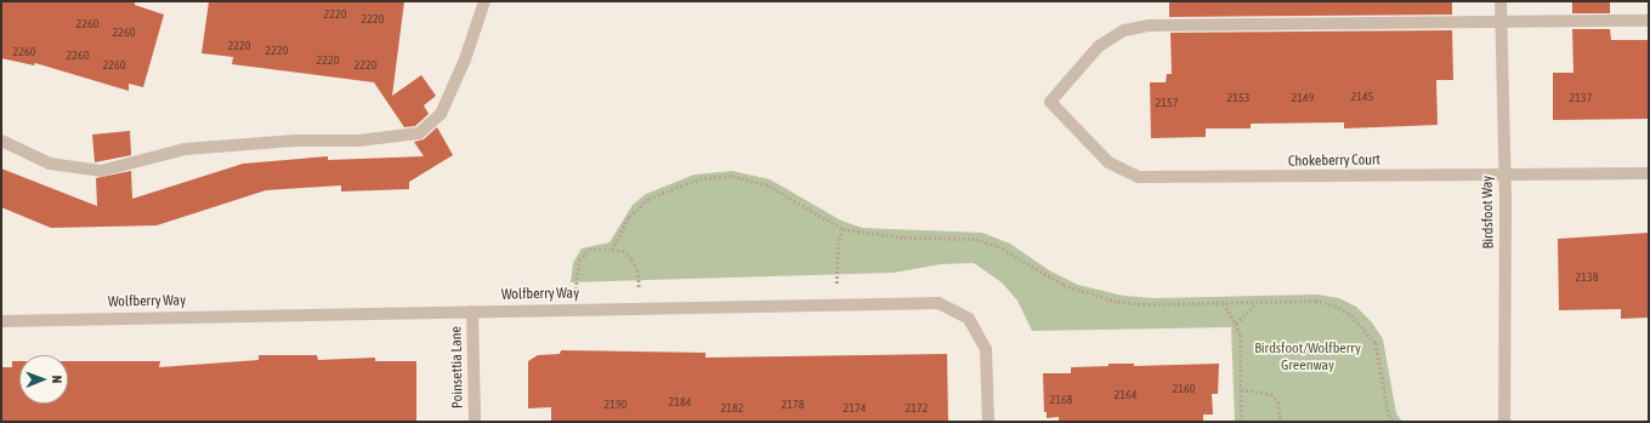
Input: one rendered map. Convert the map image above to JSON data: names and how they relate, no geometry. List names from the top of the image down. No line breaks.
{"streets":{"street":["Chokeberry Court","Birdsfoot Way","Wolfberry Way","Poinsettia Lane"]},"crossings":[["Chokeberry Court","Birdsfoot Way"],["Wolfberry Way","Poinsettia Lane"]],"parks":["Birdsfoot/Wolfberry Greenway"],"house_numbers":["2220","2220","2260","2260","2220","2220","2260","2260","2220","2260","2220","2145","2153","2149","2137","2157","2138","2160","2164","2168","2184","2190","2178","2182","2174","2172"],"north":"right"}
